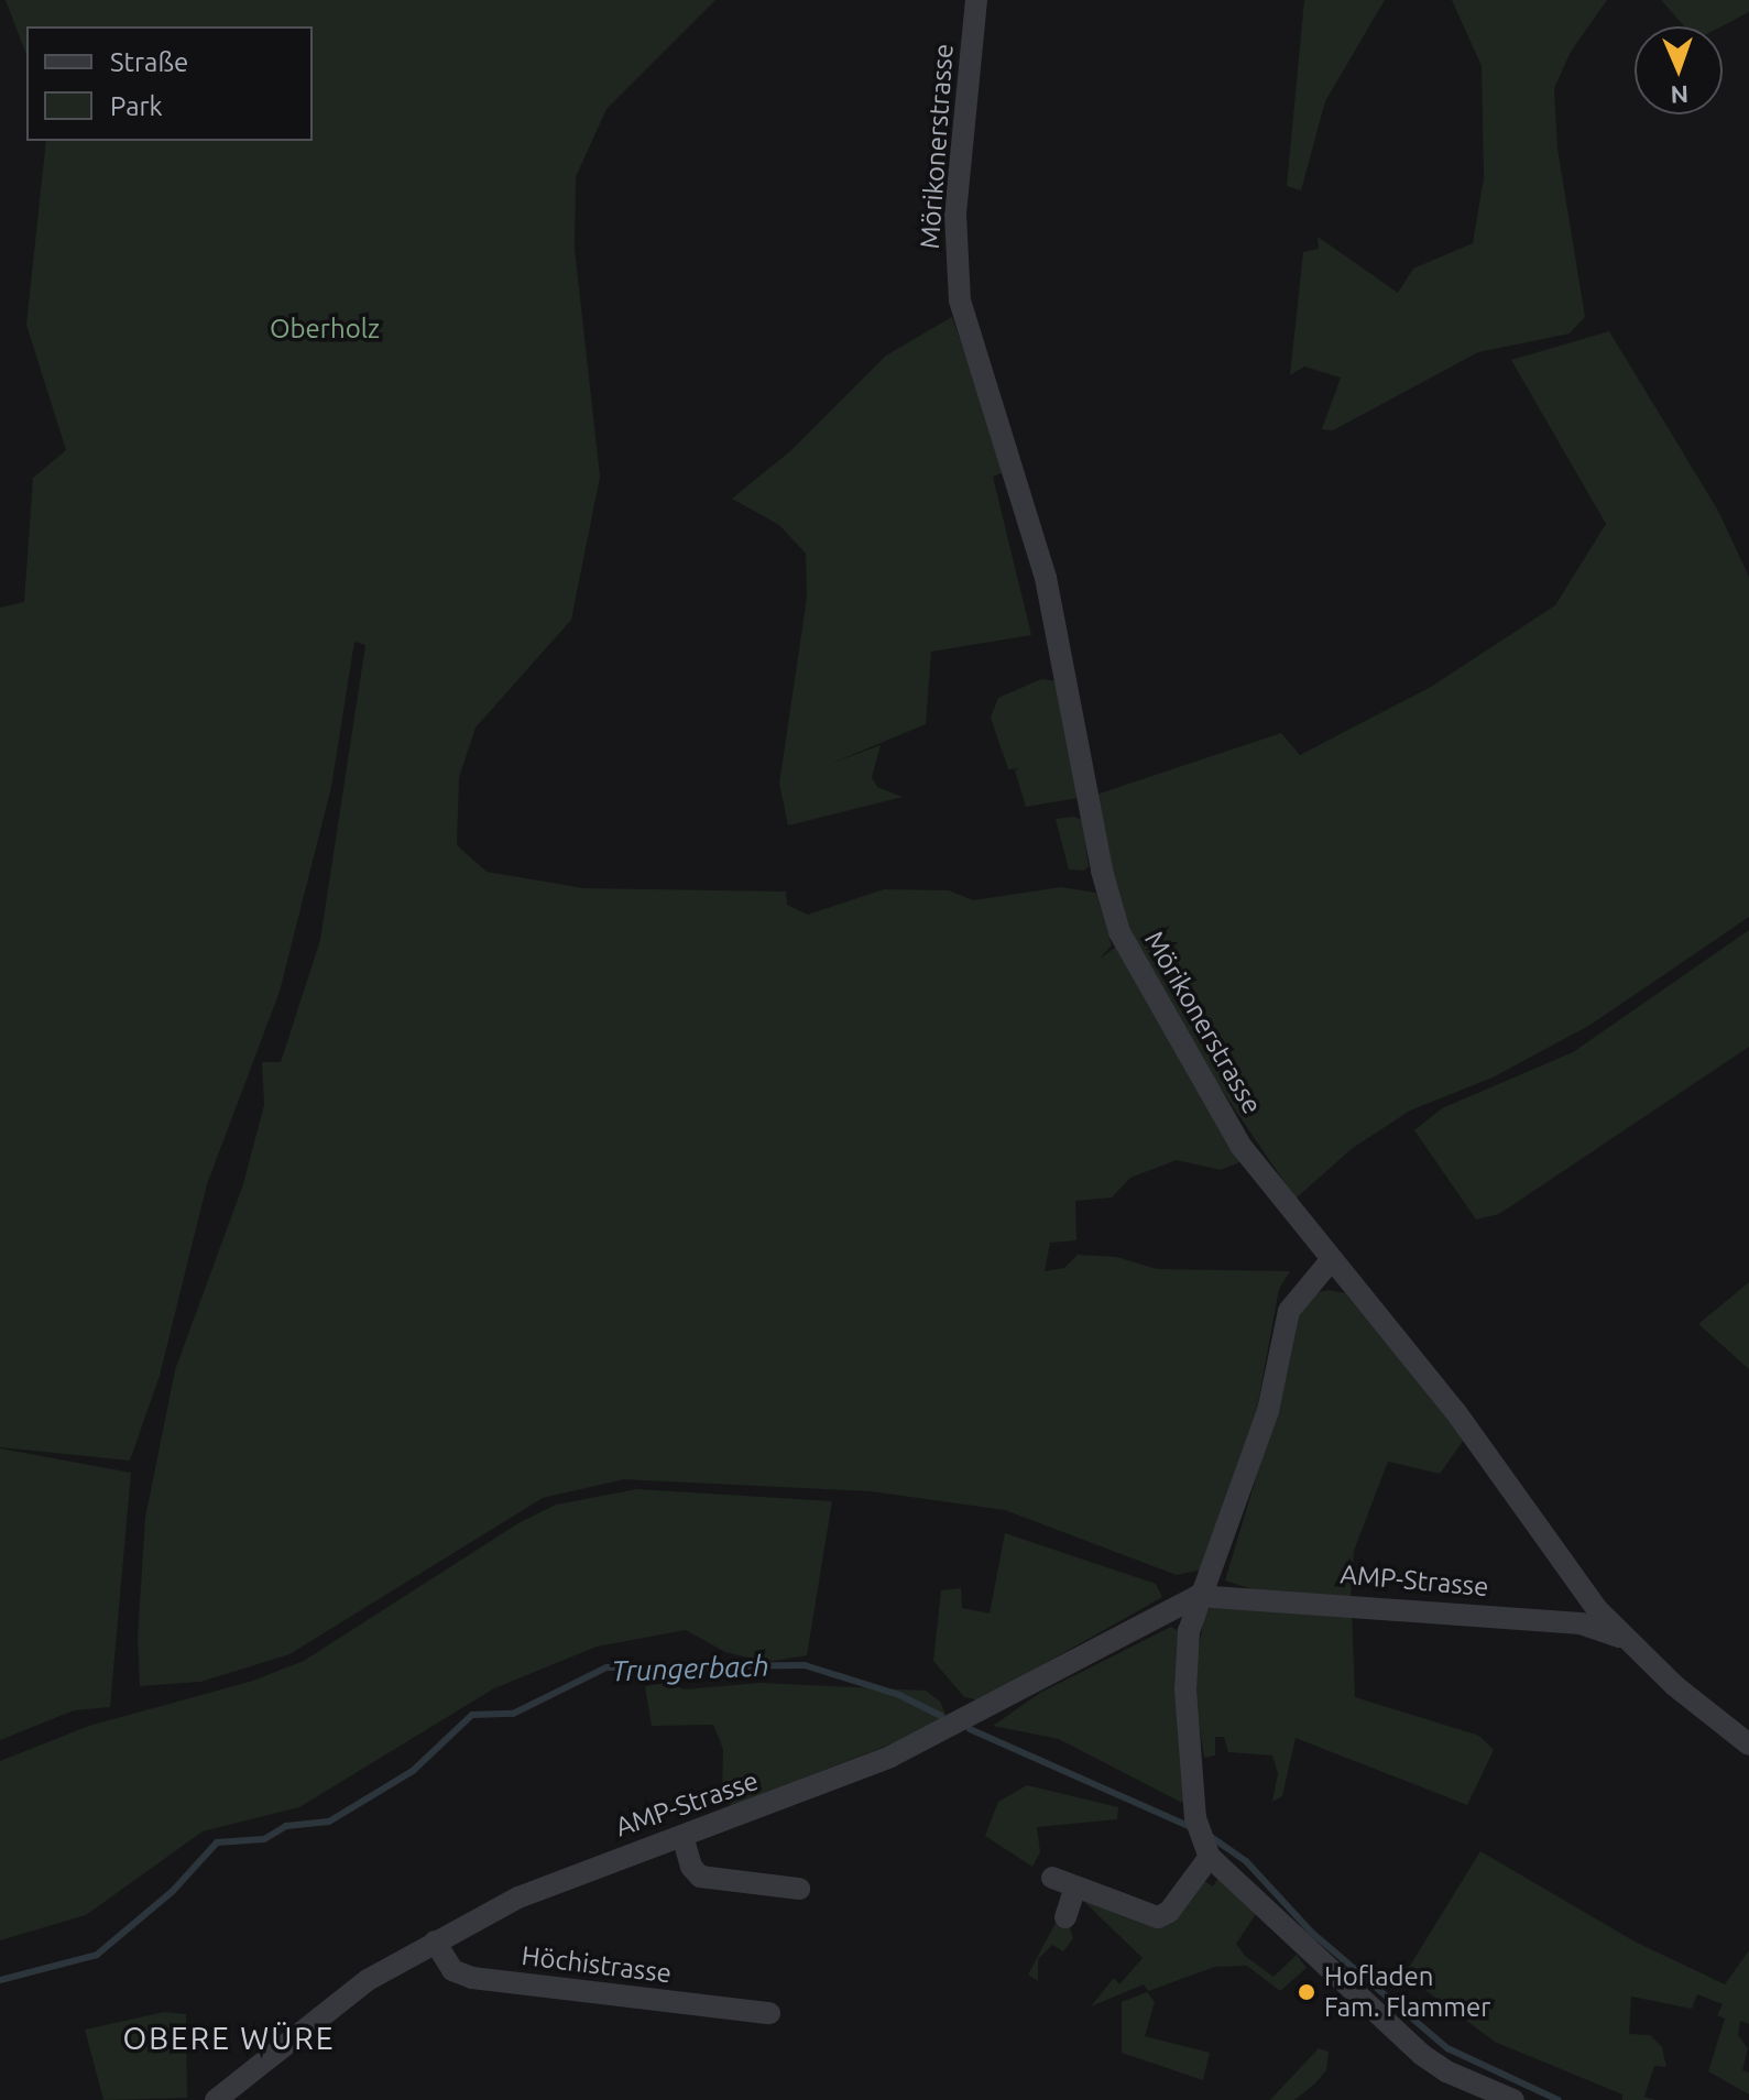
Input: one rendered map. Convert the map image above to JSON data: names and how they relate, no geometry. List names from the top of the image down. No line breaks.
{"streets":{"street":["Mörikonerstrasse","AMP-Strasse","Höchistrasse"]},"crossings":[["Mörikonerstrasse","AMP-Strasse"],["AMP-Strasse","Höchistrasse"]],"districts":["OBERE WÜRE"],"water":["Trungerbach"],"parks":["Oberholz"],"places":["Hofladen Fam. Flammer"],"legend":["Straße","Park"],"north":"bottom"}
